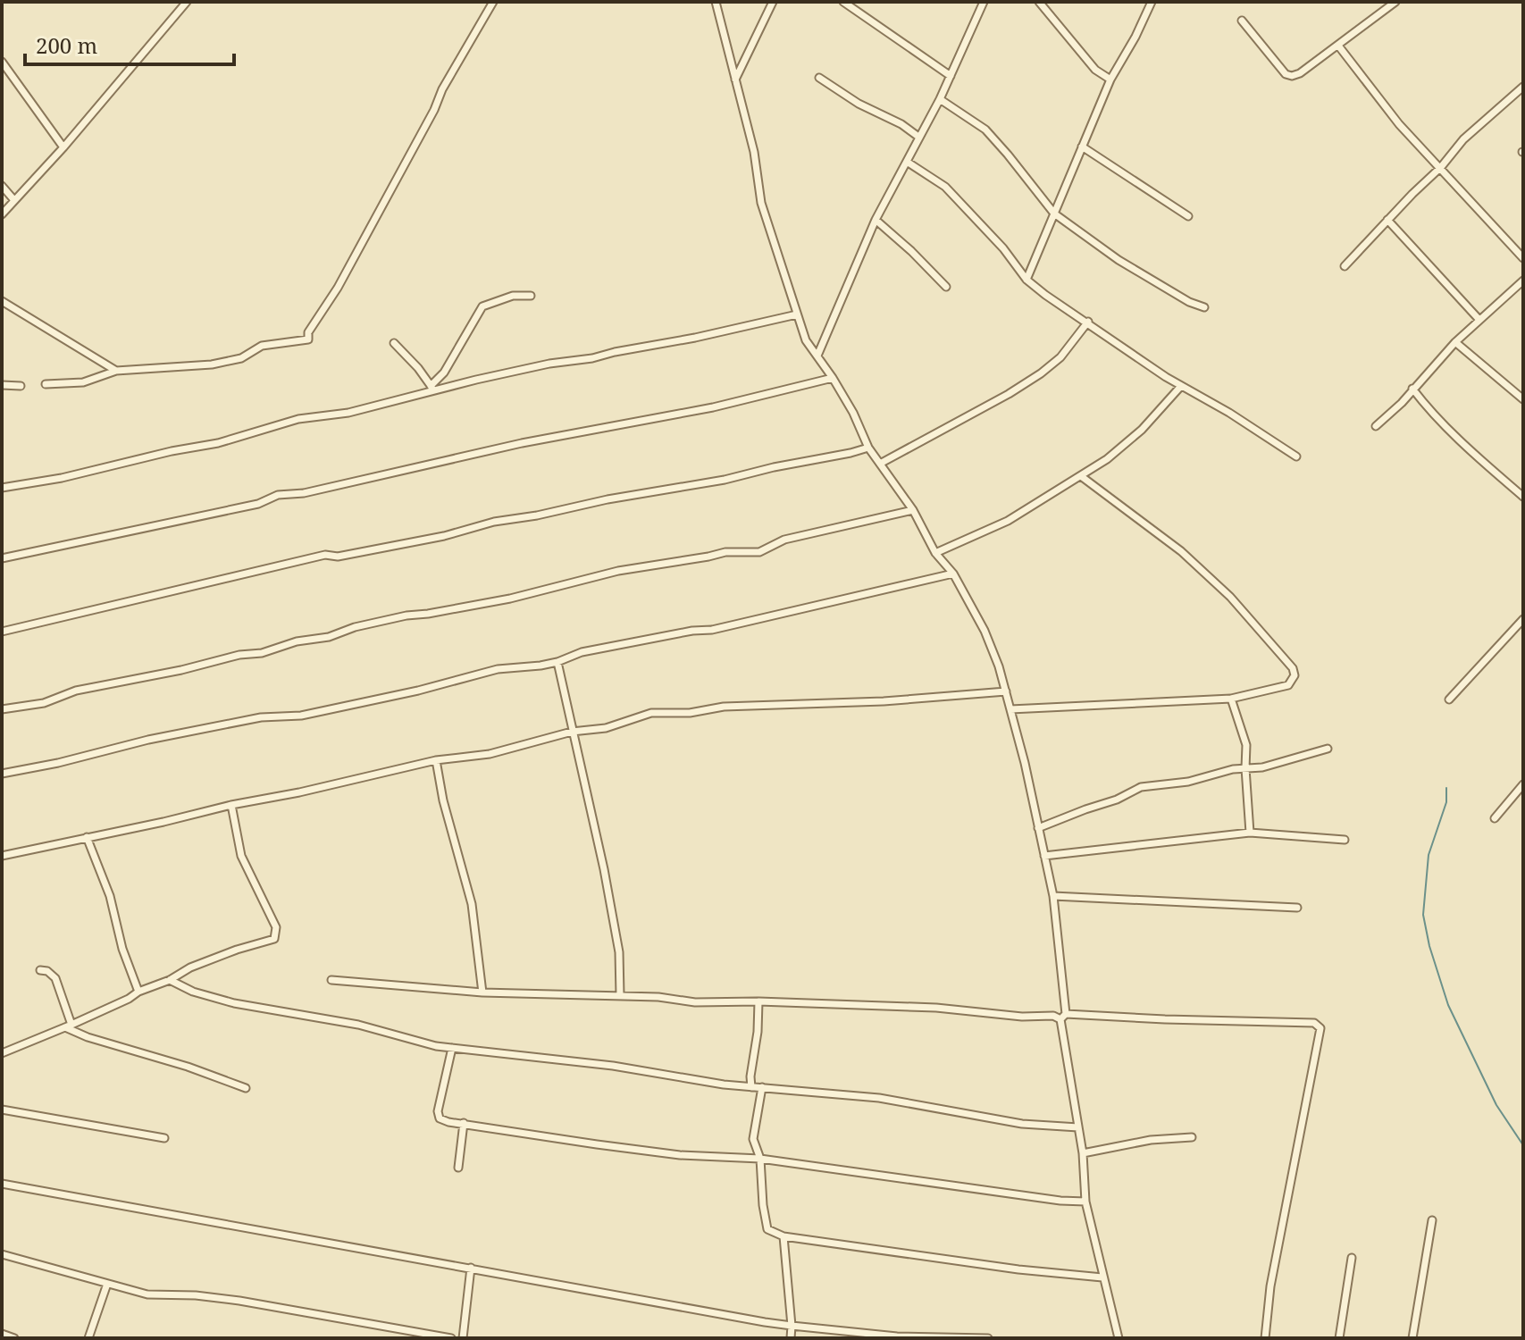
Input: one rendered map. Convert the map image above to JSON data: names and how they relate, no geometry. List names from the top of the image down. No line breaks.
{"scale_bar":"200 m"}
